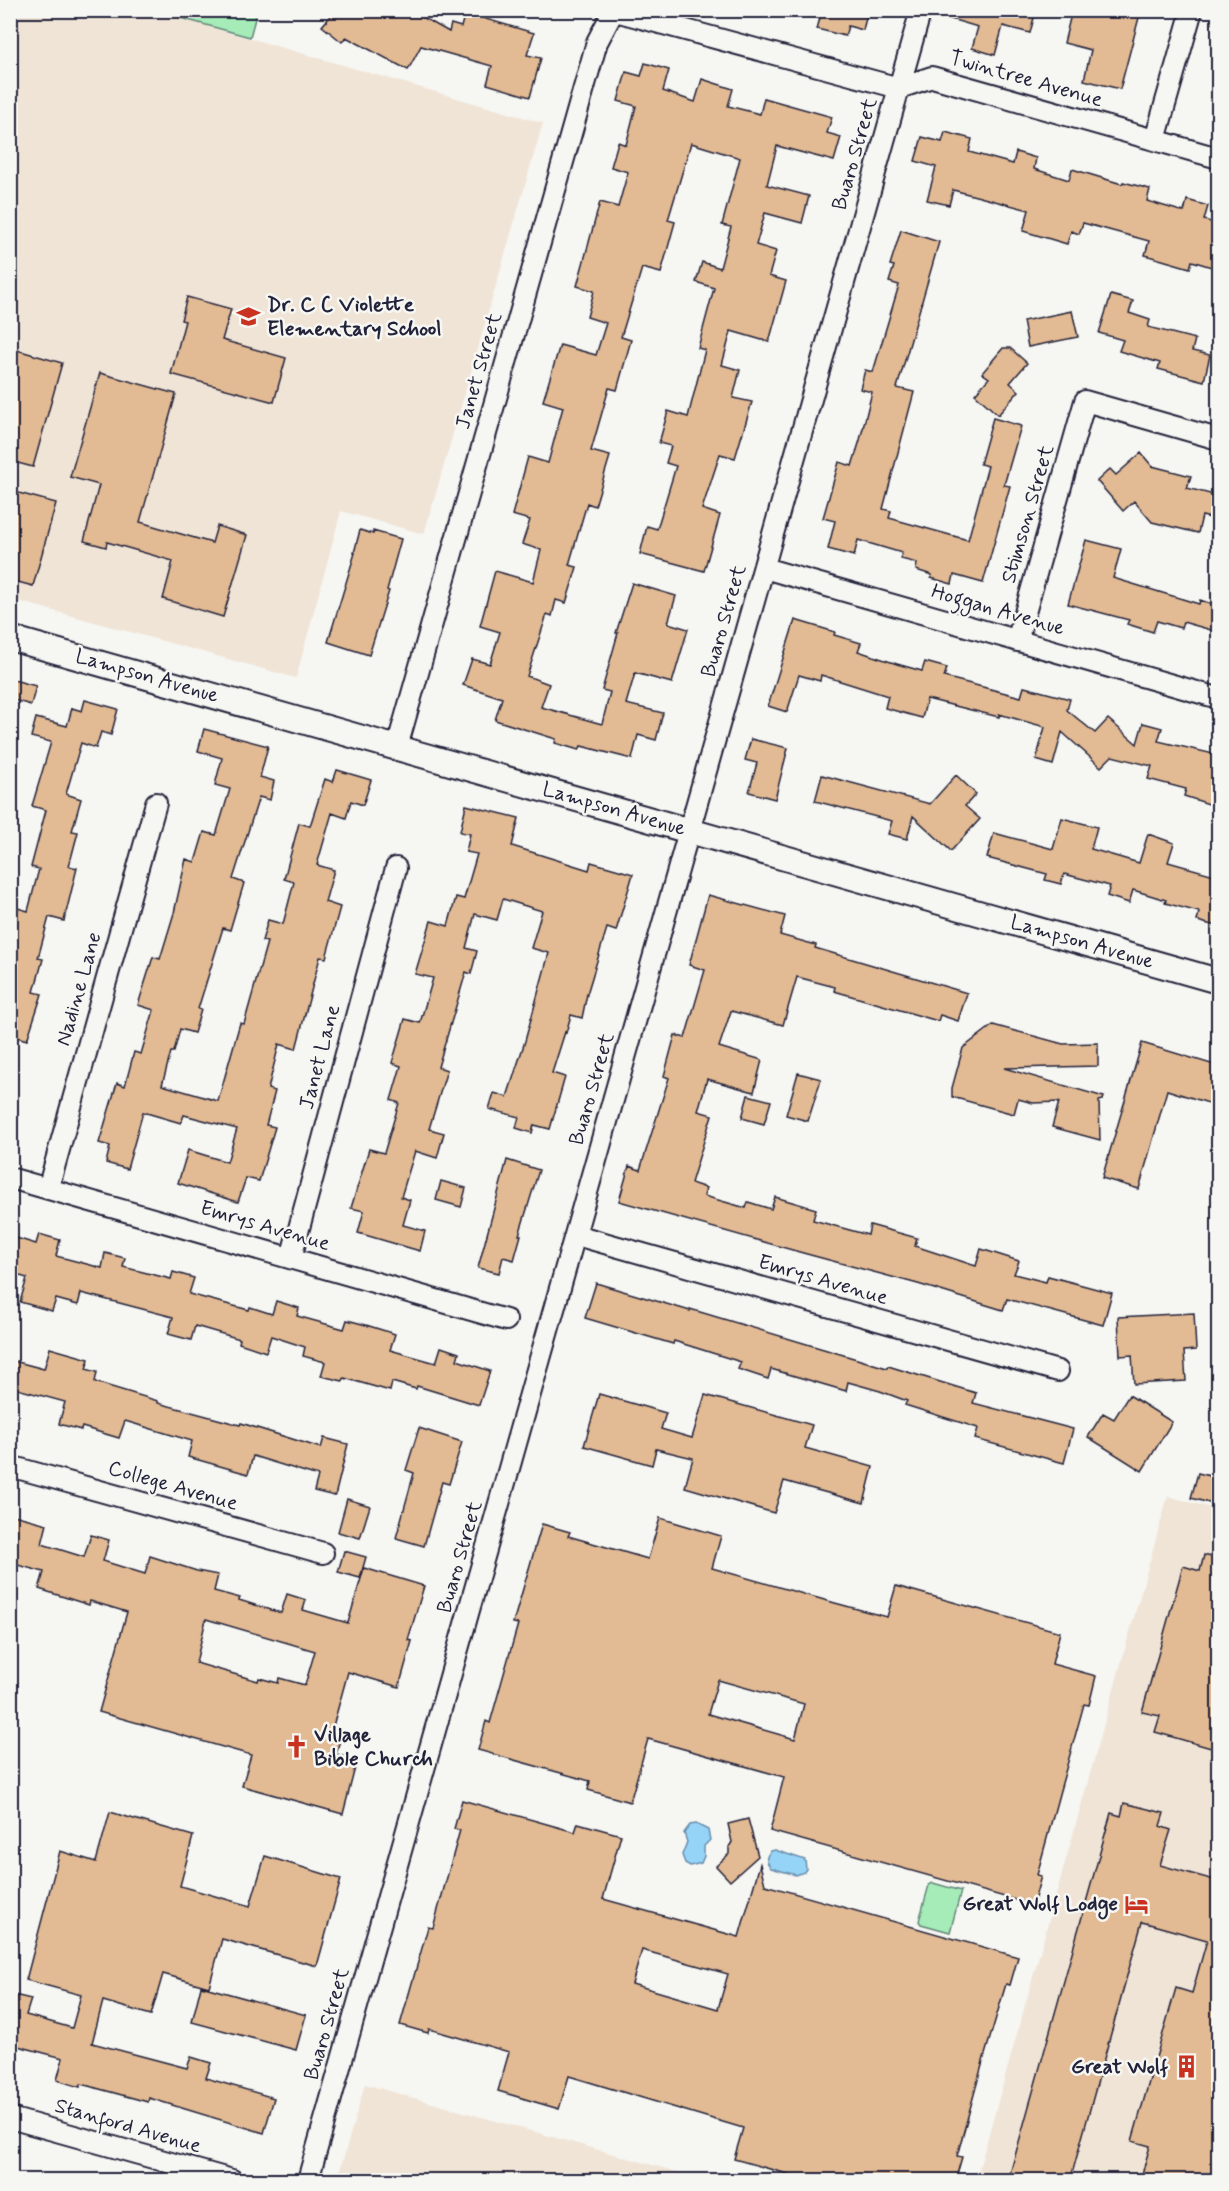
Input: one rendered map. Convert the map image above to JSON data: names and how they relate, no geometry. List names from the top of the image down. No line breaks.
{"streets":{"street":["Twintree Avenue","Buaro Street","Janet Street","Stimson Street","Hoggan Avenue","Lampson Avenue","Nadine Lane","Janet Lane","Emrys Avenue","College Avenue","Stanford Avenue"]},"crossings":[["Twintree Avenue","Buaro Street"],["Buaro Street","Hoggan Avenue"],["Buaro Street","Lampson Avenue"],["Buaro Street","Emrys Avenue"],["Janet Street","Lampson Avenue"],["Stimson Street","Hoggan Avenue"],["Nadine Lane","Emrys Avenue"],["Janet Lane","Emrys Avenue"]],"places":{"school or university":["Dr. C C Violette Elementary School"],"church":["Village Bible Church"],"hotel":["Great Wolf Lodge"],"building":["Great Wolf"]}}
